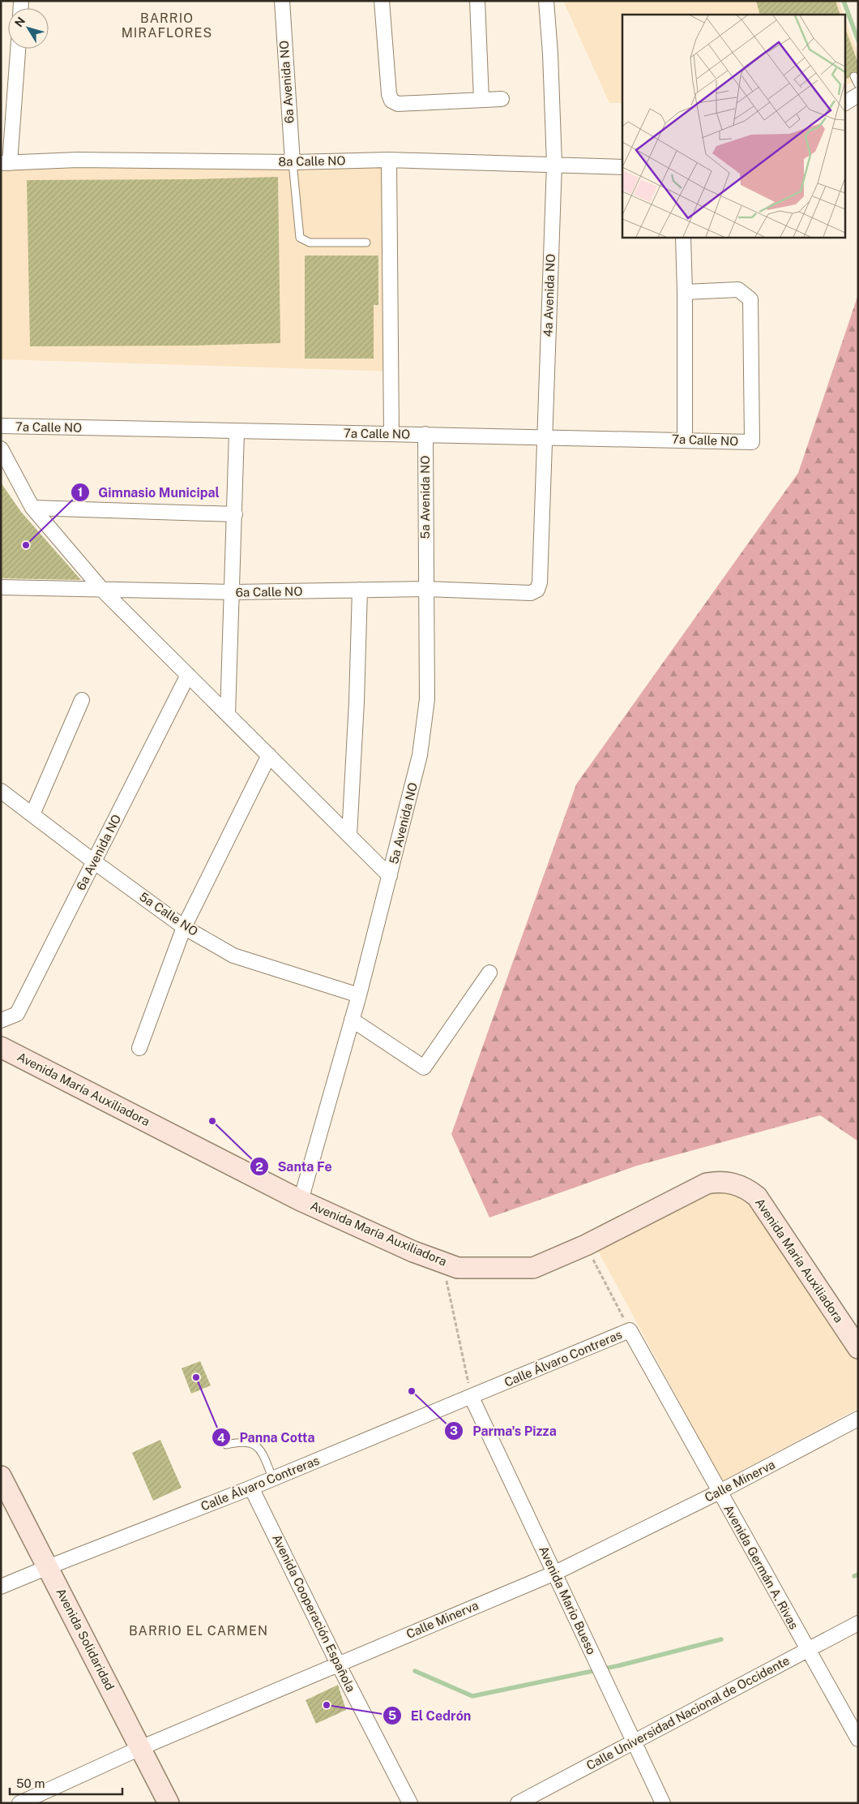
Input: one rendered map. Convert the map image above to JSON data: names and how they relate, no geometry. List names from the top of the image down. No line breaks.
{"streets":{"street":["6a Avenida NO","8a Calle NO","4a Avenida NO","7a Calle NO","5a Avenida NO","6a Calle NO","5a Calle NO","Avenida María Auxiliadora","Calle Álvaro Contreras","Calle Minerva","Avenida Germán A. Rivas","Avenida Mario Bueso","Avenida Cooperación Española","Avenida Solidaridad","Calle Universidad Nacional de Occidente"]},"crossings":[["6a Avenida NO","8a Calle NO"],["6a Avenida NO","5a Calle NO"],["8a Calle NO","4a Avenida NO"],["4a Avenida NO","7a Calle NO"],["4a Avenida NO","6a Calle NO"],["7a Calle NO","5a Avenida NO"],["5a Avenida NO","6a Calle NO"],["5a Avenida NO","5a Calle NO"],["5a Avenida NO","Avenida María Auxiliadora"],["Calle Álvaro Contreras","Avenida Germán A. Rivas"],["Calle Álvaro Contreras","Avenida Mario Bueso"],["Calle Álvaro Contreras","Avenida Cooperación Española"],["Calle Álvaro Contreras","Avenida Solidaridad"],["Calle Minerva","Avenida Germán A. Rivas"],["Calle Minerva","Avenida Mario Bueso"],["Calle Minerva","Avenida Cooperación Española"],["Calle Minerva","Avenida Solidaridad"],["Avenida Germán A. Rivas","Calle Universidad Nacional de Occidente"],["Avenida Mario Bueso","Calle Universidad Nacional de Occidente"]],"districts":["BARRIO MIRAFLORES","BARRIO EL CARMEN"],"places":["Gimnasio Municipal","Santa Fe","Panna Cotta","Parma's Pizza","El Cedrón"],"scale_bar":"50 m","north":"top left"}
